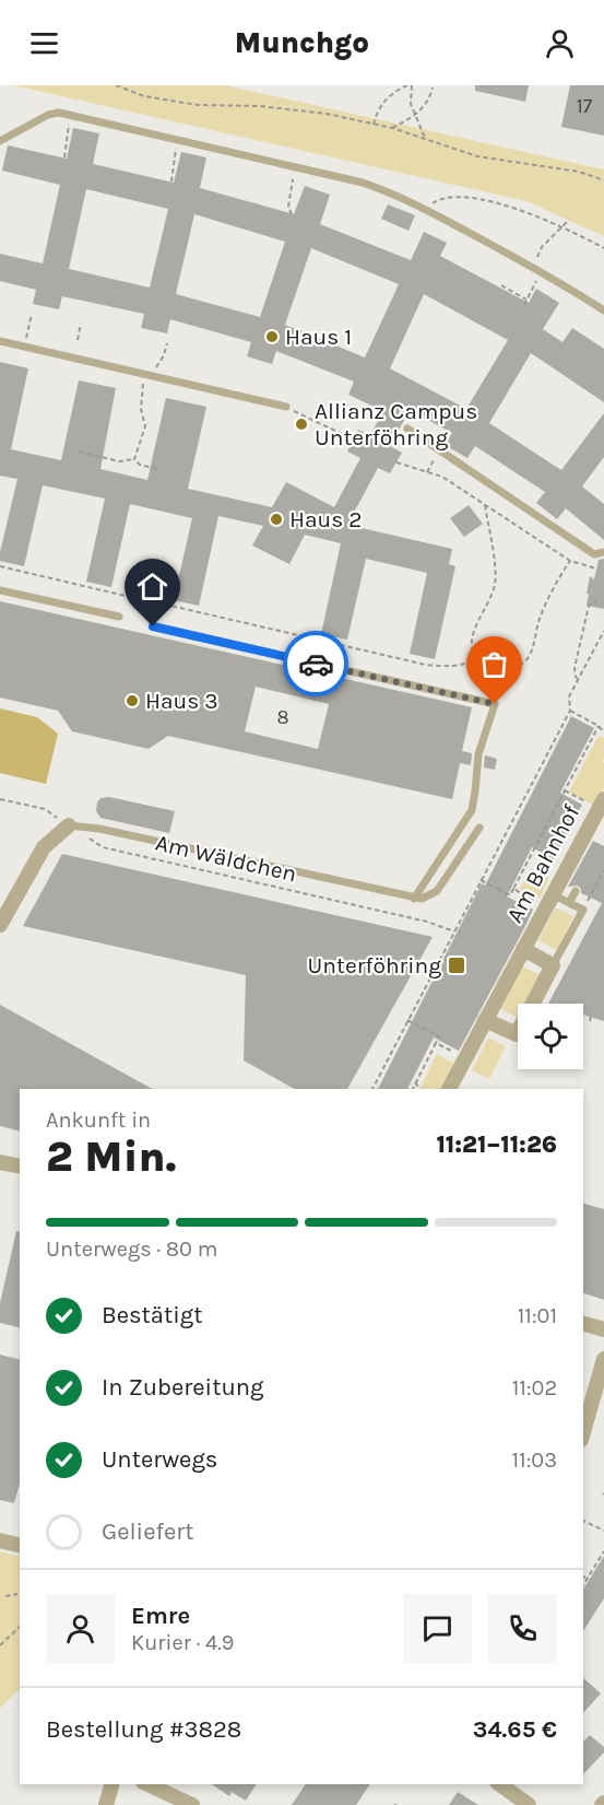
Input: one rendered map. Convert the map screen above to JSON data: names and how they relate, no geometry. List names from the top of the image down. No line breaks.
{"streets":{"street":["Am Bahnhof"],"path":["Am Wäldchen"]},"places":{"other":["Haus 1","Allianz Campus Unterföhring","Haus 2","Haus 3"],"transit":["Unterföhring"]},"house_numbers":["17","8"],"page":{"header":"Munchgo","heading":["2 Min.","Ankunft in","11:21–11:26"],"panel":["Emre","Kurier · 4.9","Bestellung #3828","34.65 €"],"bar":"Unterwegs · 80 m","list":[["Bestätigt","11:01"],["In Zubereitung","11:02"],["Unterwegs","11:03"],"Geliefert"]}}
